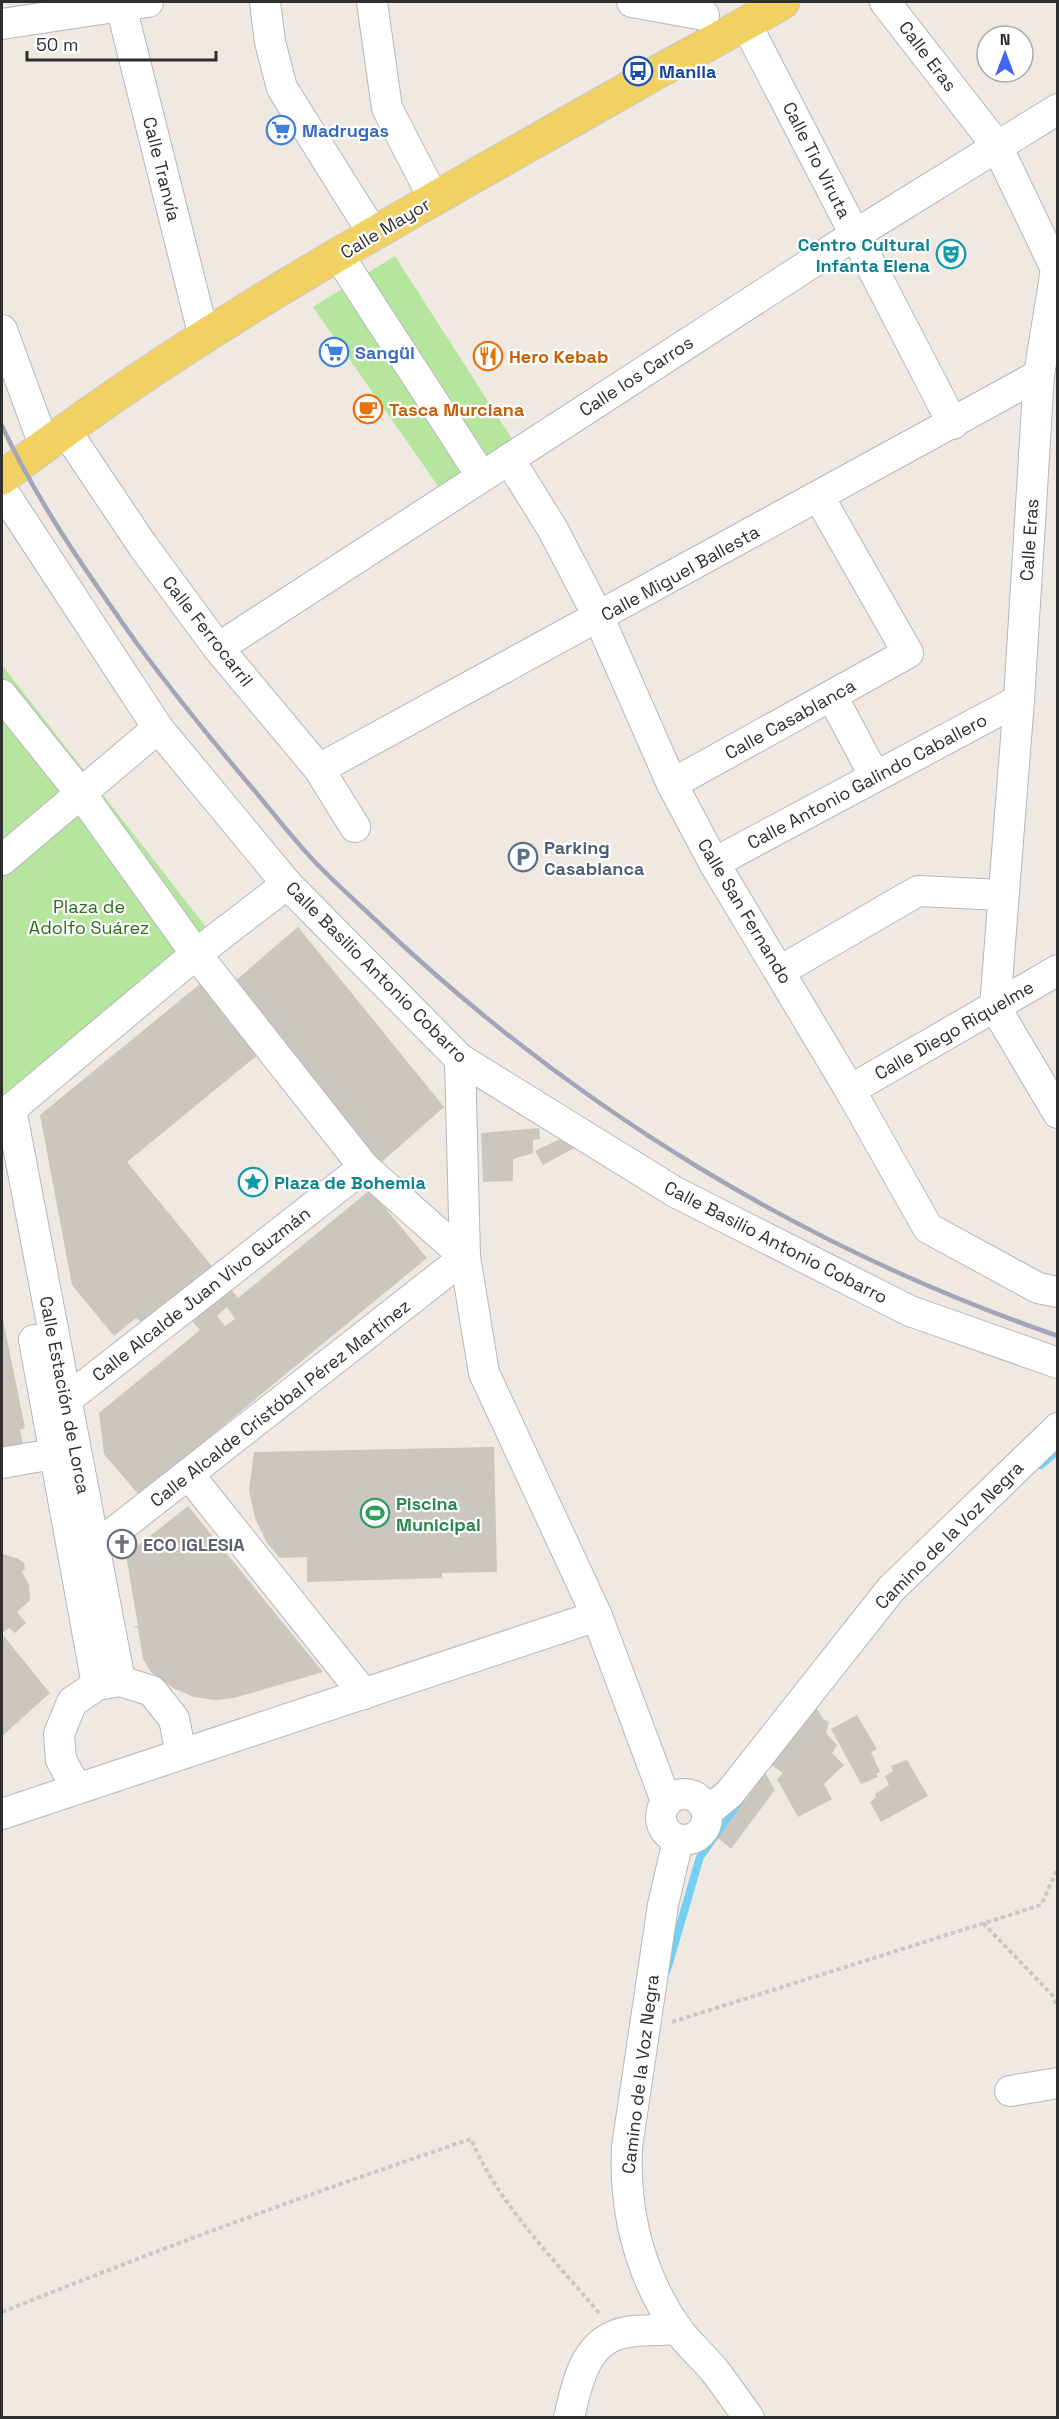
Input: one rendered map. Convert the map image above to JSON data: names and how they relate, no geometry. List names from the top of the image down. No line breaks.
{"streets":{"main road":["Calle Mayor"],"street":["Calle Eras","Calle Tio Viruta","Calle Tranvía","Calle los Carros","Calle Miguel Ballesta","Calle Ferrocarril","Calle Casablanca","Calle Antonio Galindo Caballero","Calle San Fernando","Calle Basilio Antonio Cobarro","Calle Diego Riquelme","Calle Alcalde Juan Vivo Guzmán","Calle Estación de Lorca","Calle Alcalde Cristóbal Pérez Martínez","Camino de la Voz Negra"]},"crossings":[["Calle Eras","Calle los Carros"],["Calle Eras","Calle Miguel Ballesta"],["Calle Eras","Calle Antonio Galindo Caballero"],["Calle Eras","Calle Diego Riquelme"],["Calle Tio Viruta","Calle Mayor"],["Calle Tio Viruta","Calle los Carros"],["Calle Tio Viruta","Calle Miguel Ballesta"],["Calle Tranvía","Calle Mayor"],["Calle Mayor","Calle Ferrocarril"],["Calle los Carros","Calle Ferrocarril"],["Calle los Carros","Calle San Fernando"],["Calle Miguel Ballesta","Calle Ferrocarril"],["Calle Miguel Ballesta","Calle Casablanca"],["Calle Miguel Ballesta","Calle San Fernando"],["Calle Casablanca","Calle San Fernando"],["Calle Antonio Galindo Caballero","Calle San Fernando"],["Calle San Fernando","Calle Diego Riquelme"],["Calle Alcalde Juan Vivo Guzmán","Calle Estación de Lorca"],["Calle Estación de Lorca","Calle Alcalde Cristóbal Pérez Martínez"]],"parks":["Plaza de Adolfo Suárez"],"places":{"bus stop":["Manila"],"supermarket":["Madrugas","Sangüi"],"theatre":["Centro Cultural Infanta Elena"],"restaurant":["Hero Kebab"],"cafe":["Tasca Murciana"],"parking":["Parking Casablanca"],"place":["Plaza de Bohemia"],"sports":["Piscina Municipal"],"church":["ECO IGLESIA"]},"scale_bar":"50 m","north":"top"}
